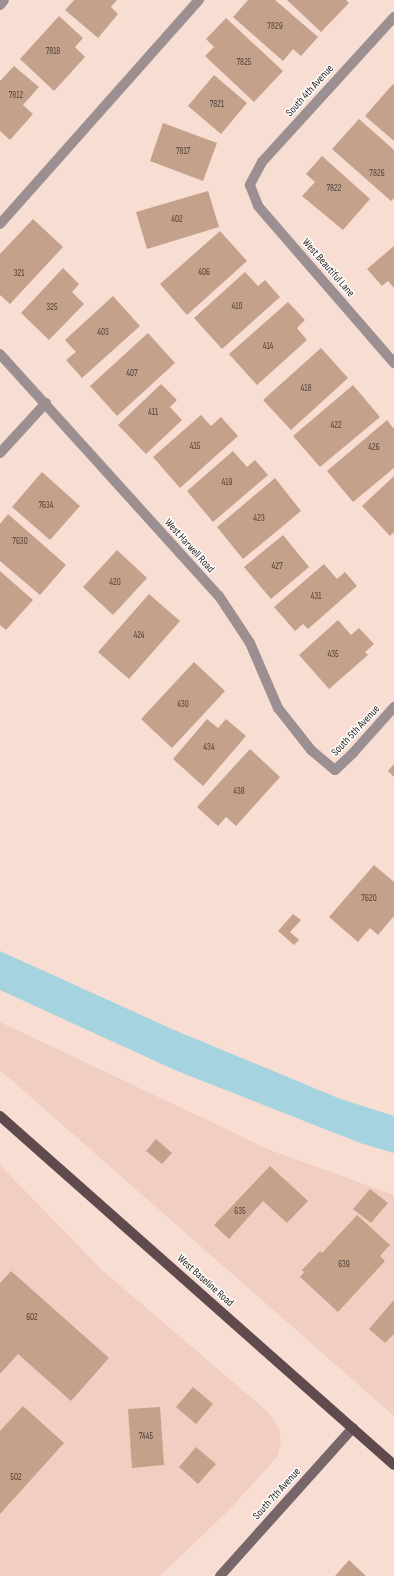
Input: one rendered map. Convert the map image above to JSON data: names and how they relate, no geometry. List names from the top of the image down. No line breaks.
{"streets":{"main road":["West Baseline Road","South 7th Avenue"],"street":["South 4th Avenue","West Beautiful Lane","West Harwell Road","South 5th Avenue"]},"crossings":[["South 4th Avenue","West Beautiful Lane"],["West Harwell Road","South 5th Avenue"],["West Baseline Road","South 7th Avenue"]],"house_numbers":["7829","7818","7825","7812","7821","7817","7826","7822","402","406","321","410","325","403","414","407","418","411","422","415","426","419","7634","423","7630","427","420","431","424","435","430","434","438","7620","635","639","602","7445","502"]}
